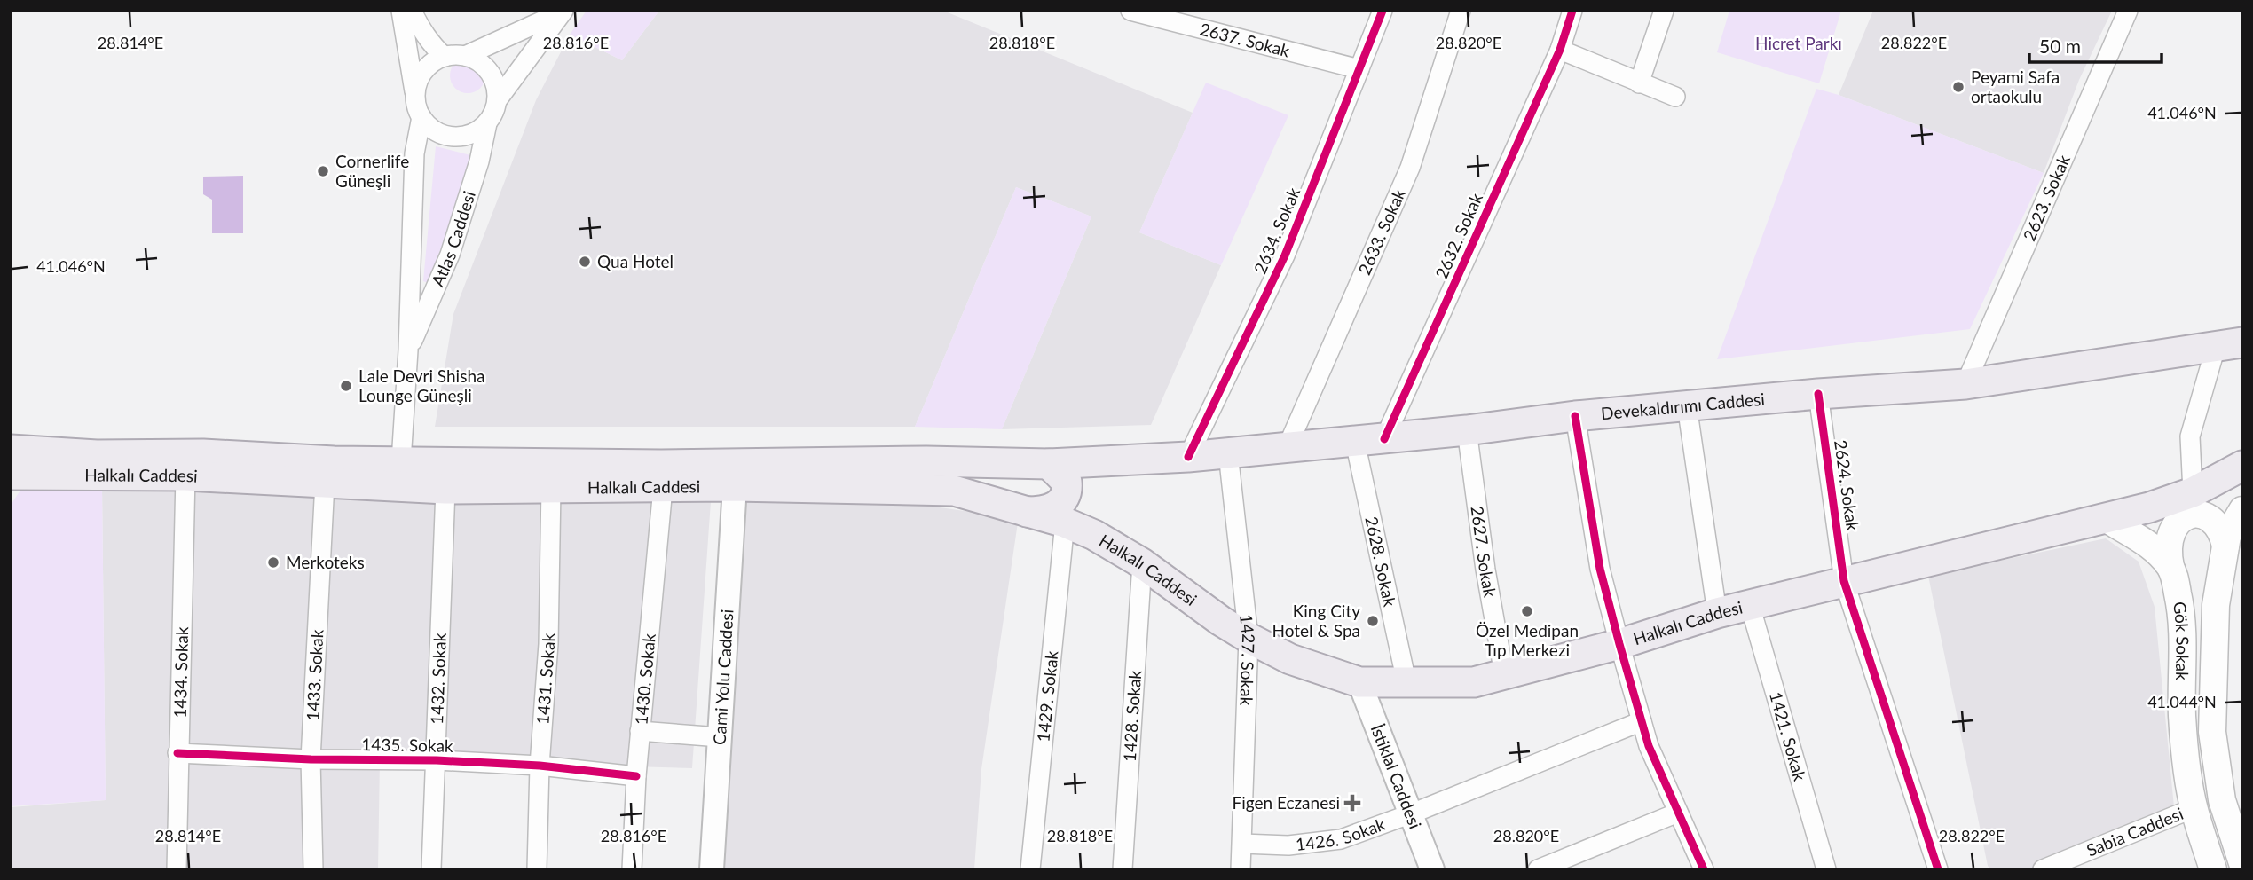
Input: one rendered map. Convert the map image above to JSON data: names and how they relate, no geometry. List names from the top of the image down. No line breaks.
{"streets":{"main road":["Devekaldırımı Caddesi","Halkalı Caddesi","Gök Sokak"],"street":["2637. Sokak","2623. Sokak","2634. Sokak","2633. Sokak","2632. Sokak","Atlas Caddesi","2624. Sokak","2627. Sokak","2628. Sokak","1427. Sokak","1434. Sokak","1433. Sokak","Cami Yolu Caddesi","1432. Sokak","1431. Sokak","1430. Sokak","1429. Sokak","1428. Sokak","1421. Sokak","1435. Sokak","İstiklal Caddesi","Sabia Caddesi","1426. Sokak"]},"crossings":[["2637. Sokak","2634. Sokak"],["2623. Sokak","Devekaldırımı Caddesi"],["2634. Sokak","Devekaldırımı Caddesi"],["2633. Sokak","Devekaldırımı Caddesi"],["2632. Sokak","Devekaldırımı Caddesi"],["Atlas Caddesi","Halkalı Caddesi"],["Devekaldırımı Caddesi","Halkalı Caddesi"],["Devekaldırımı Caddesi","2624. Sokak"],["Devekaldırımı Caddesi","2627. Sokak"],["Devekaldırımı Caddesi","2628. Sokak"],["Devekaldırımı Caddesi","1427. Sokak"],["Halkalı Caddesi","2624. Sokak"],["Halkalı Caddesi","2627. Sokak"],["Halkalı Caddesi","2628. Sokak"],["Halkalı Caddesi","1427. Sokak"],["Halkalı Caddesi","1434. Sokak"],["Halkalı Caddesi","1433. Sokak"],["Halkalı Caddesi","Cami Yolu Caddesi"],["Halkalı Caddesi","1432. Sokak"],["Halkalı Caddesi","1431. Sokak"],["Halkalı Caddesi","1430. Sokak"],["Halkalı Caddesi","1429. Sokak"],["Halkalı Caddesi","1428. Sokak"],["Halkalı Caddesi","1421. Sokak"],["Halkalı Caddesi","İstiklal Caddesi"],["Gök Sokak","Sabia Caddesi"],["1427. Sokak","1426. Sokak"],["1434. Sokak","1435. Sokak"],["1433. Sokak","1435. Sokak"],["1432. Sokak","1435. Sokak"],["1431. Sokak","1435. Sokak"],["1430. Sokak","1435. Sokak"],["İstiklal Caddesi","1426. Sokak"]],"parks":["Hicret Parkı"],"places":{"other":["Peyami Safa ortaokulu","Cornerlife Güneşli","Qua Hotel","Lale Devri Shisha Lounge Güneşli","Merkoteks","Özel Medipan Tıp Merkezi","King City Hotel & Spa"],"health":["Figen Eczanesi"]},"scale_bar":"50 m","coordinates":["28.814°E","28.816°E","28.818°E","28.820°E","28.822°E","41.046°N","41.044°N"]}
